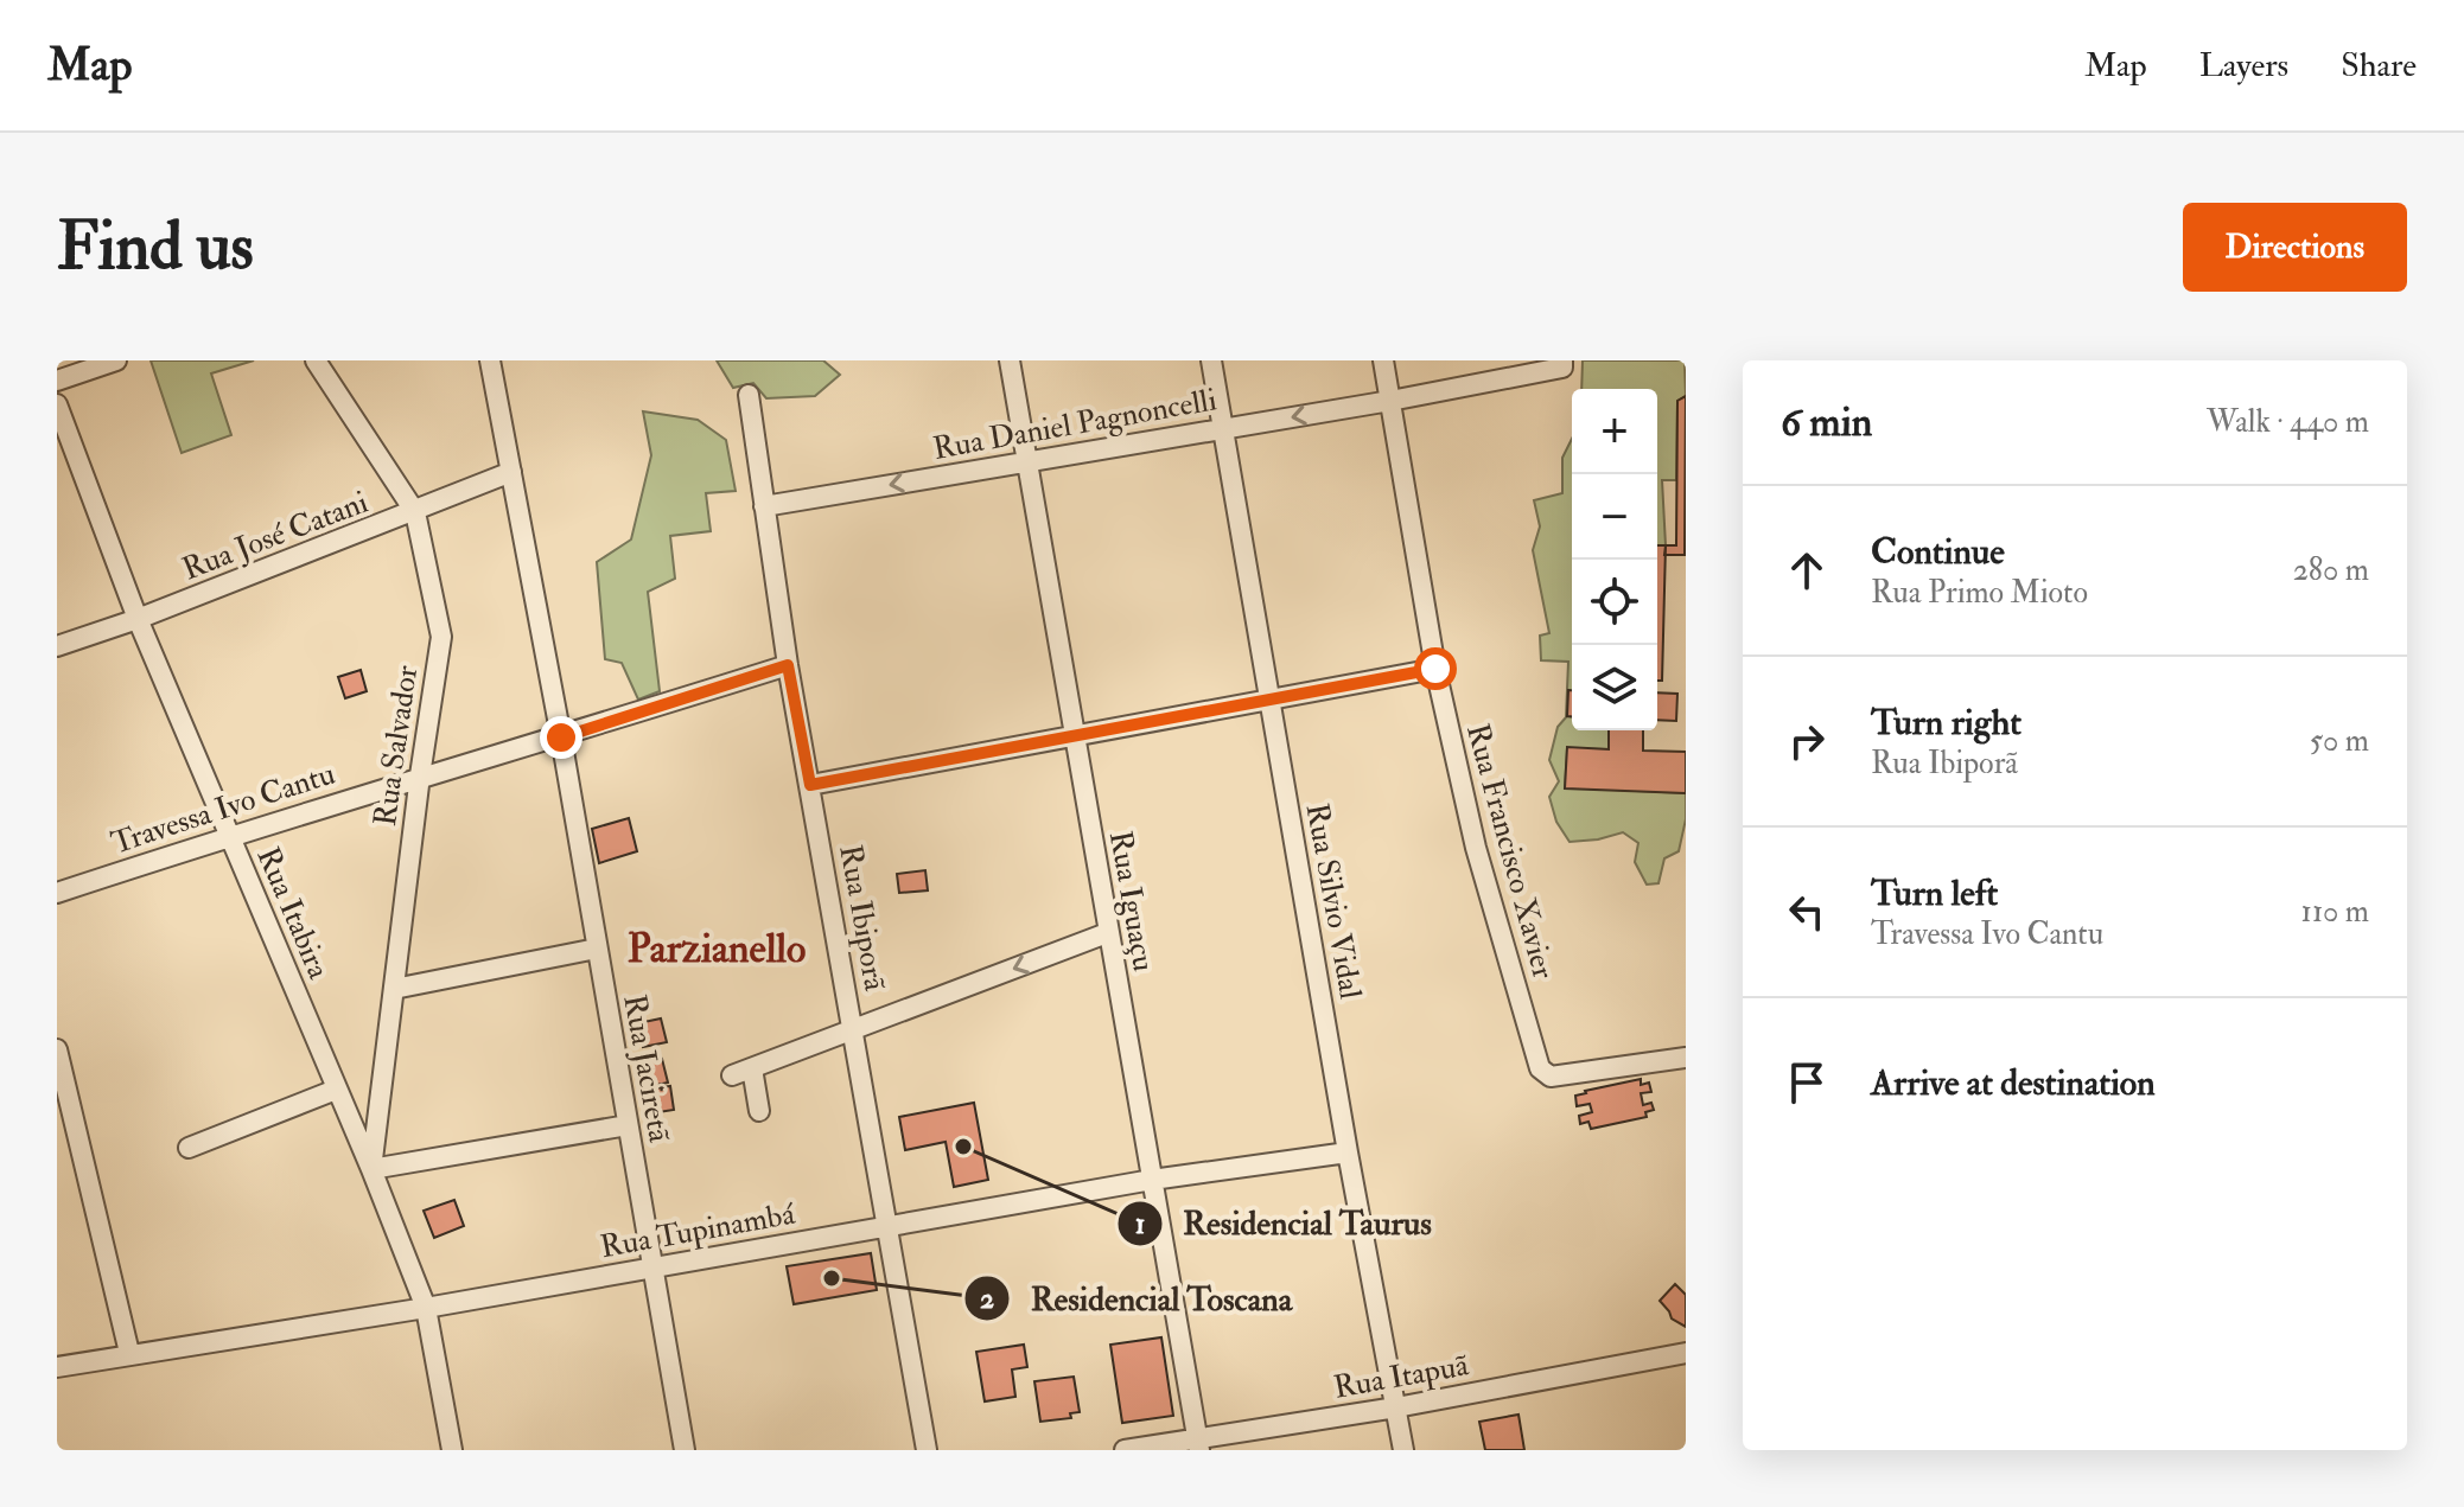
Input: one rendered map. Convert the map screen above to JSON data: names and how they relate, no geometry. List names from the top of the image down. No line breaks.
{"streets":{"street":["Rua Daniel Pagnoncelli","Rua José Catani","Rua Salvador","Travessa Ivo Cantu","Rua Francisco Xavier","Rua Iguaçu","Rua Silvio Vidal","Rua Itabira","Rua Ibiporã","Rua Jaciretã","Rua Tupinambá","Rua Itapuã"]},"crossings":[["Rua Daniel Pagnoncelli","Rua Francisco Xavier"],["Rua Daniel Pagnoncelli","Rua Iguaçu"],["Rua Daniel Pagnoncelli","Rua Silvio Vidal"],["Rua Daniel Pagnoncelli","Rua Ibiporã"],["Rua José Catani","Rua Salvador"],["Rua José Catani","Rua Itabira"],["Rua José Catani","Rua Jaciretã"],["Rua Salvador","Travessa Ivo Cantu"],["Rua Salvador","Rua Itabira"],["Travessa Ivo Cantu","Rua Itabira"],["Travessa Ivo Cantu","Rua Ibiporã"],["Travessa Ivo Cantu","Rua Jaciretã"],["Rua Iguaçu","Rua Tupinambá"],["Rua Iguaçu","Rua Itapuã"],["Rua Silvio Vidal","Rua Tupinambá"],["Rua Silvio Vidal","Rua Itapuã"],["Rua Itabira","Rua Tupinambá"],["Rua Ibiporã","Rua Tupinambá"],["Rua Jaciretã","Rua Tupinambá"]],"one_way":["Rua Daniel Pagnoncelli"],"districts":["Parzianello"],"places":["Residencial Taurus","Residencial Toscana"],"page":{"header":"Map","nav":["Map","Layers","Share"],"buttons":"Directions","title":"Find us","heading":["6 min","Walk · 440 m"],"map_buttons":["+","−"],"list":[["Continue","Rua Primo Mioto","280 m"],["Turn right","Rua Ibiporã","50 m"],["Turn left","Travessa Ivo Cantu","110 m"],"Arrive at destination"]}}
